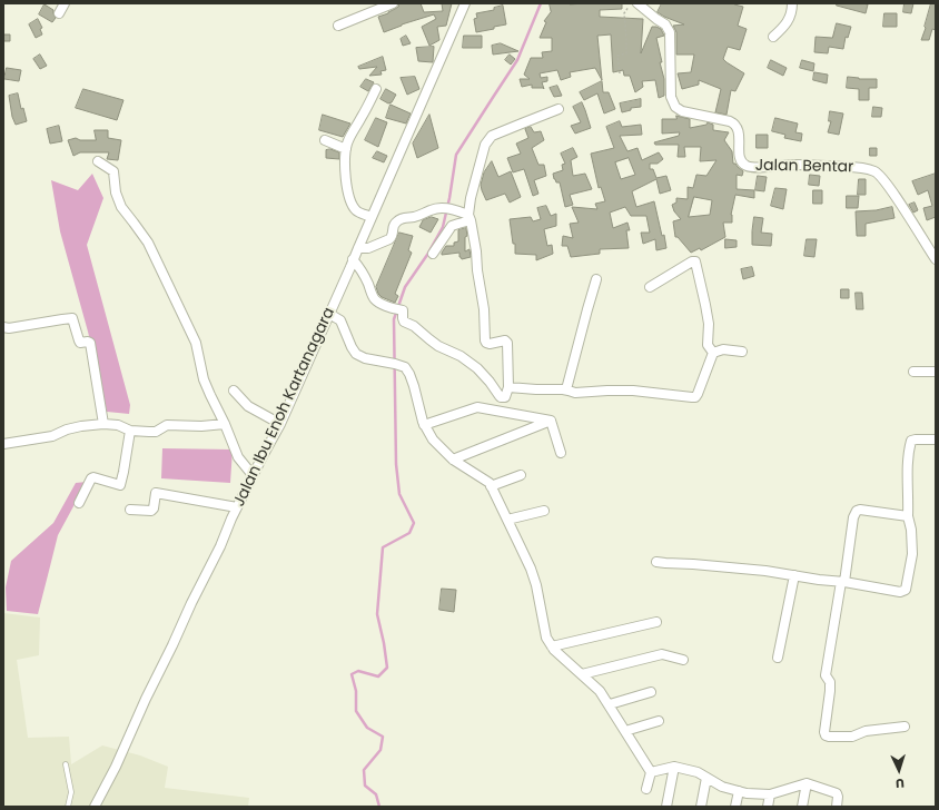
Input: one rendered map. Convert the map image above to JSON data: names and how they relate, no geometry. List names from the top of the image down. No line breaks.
{"streets":{"street":["Jalan Bentar","Jalan Ibu Enoh Kartanagara"]},"north":"bottom"}
